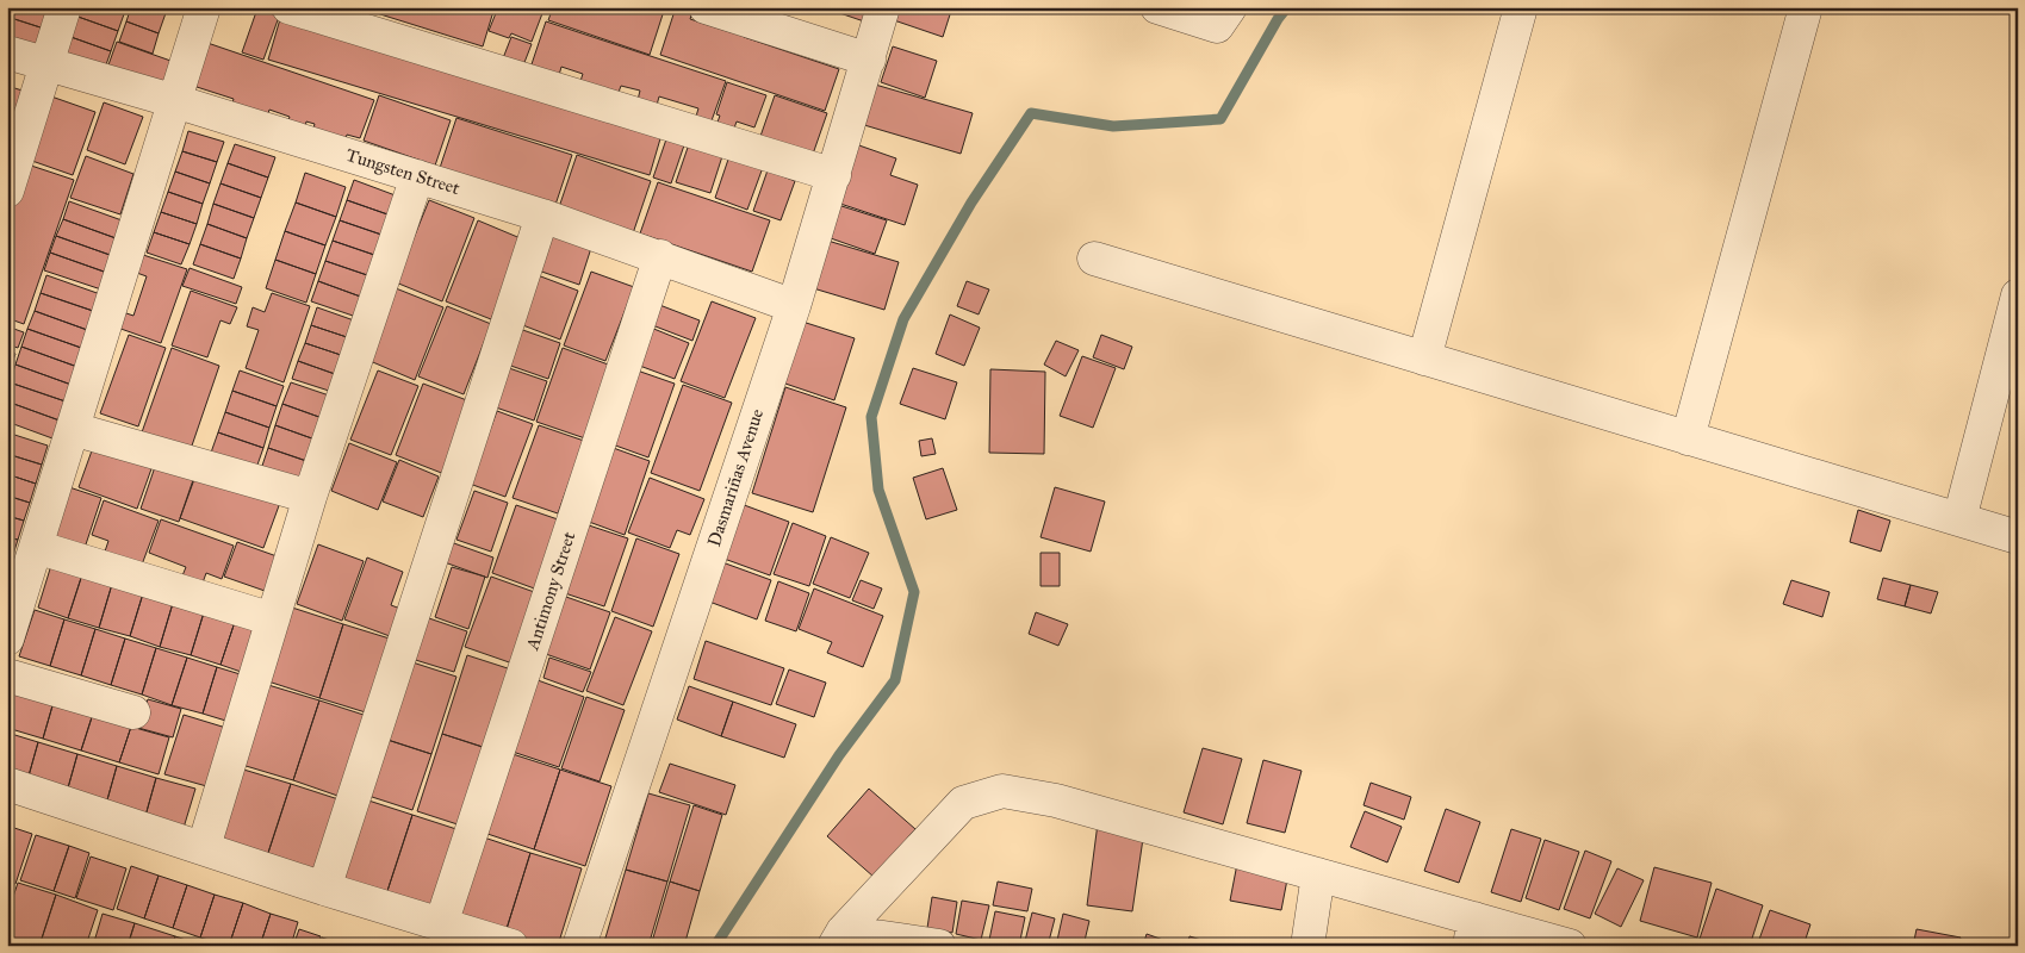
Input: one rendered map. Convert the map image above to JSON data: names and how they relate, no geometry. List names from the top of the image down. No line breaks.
{"streets":{"street":["Tungsten Street","Dasmariñas Avenue","Antimony Street"]},"crossings":[["Tungsten Street","Dasmariñas Avenue"],["Tungsten Street","Antimony Street"]]}
